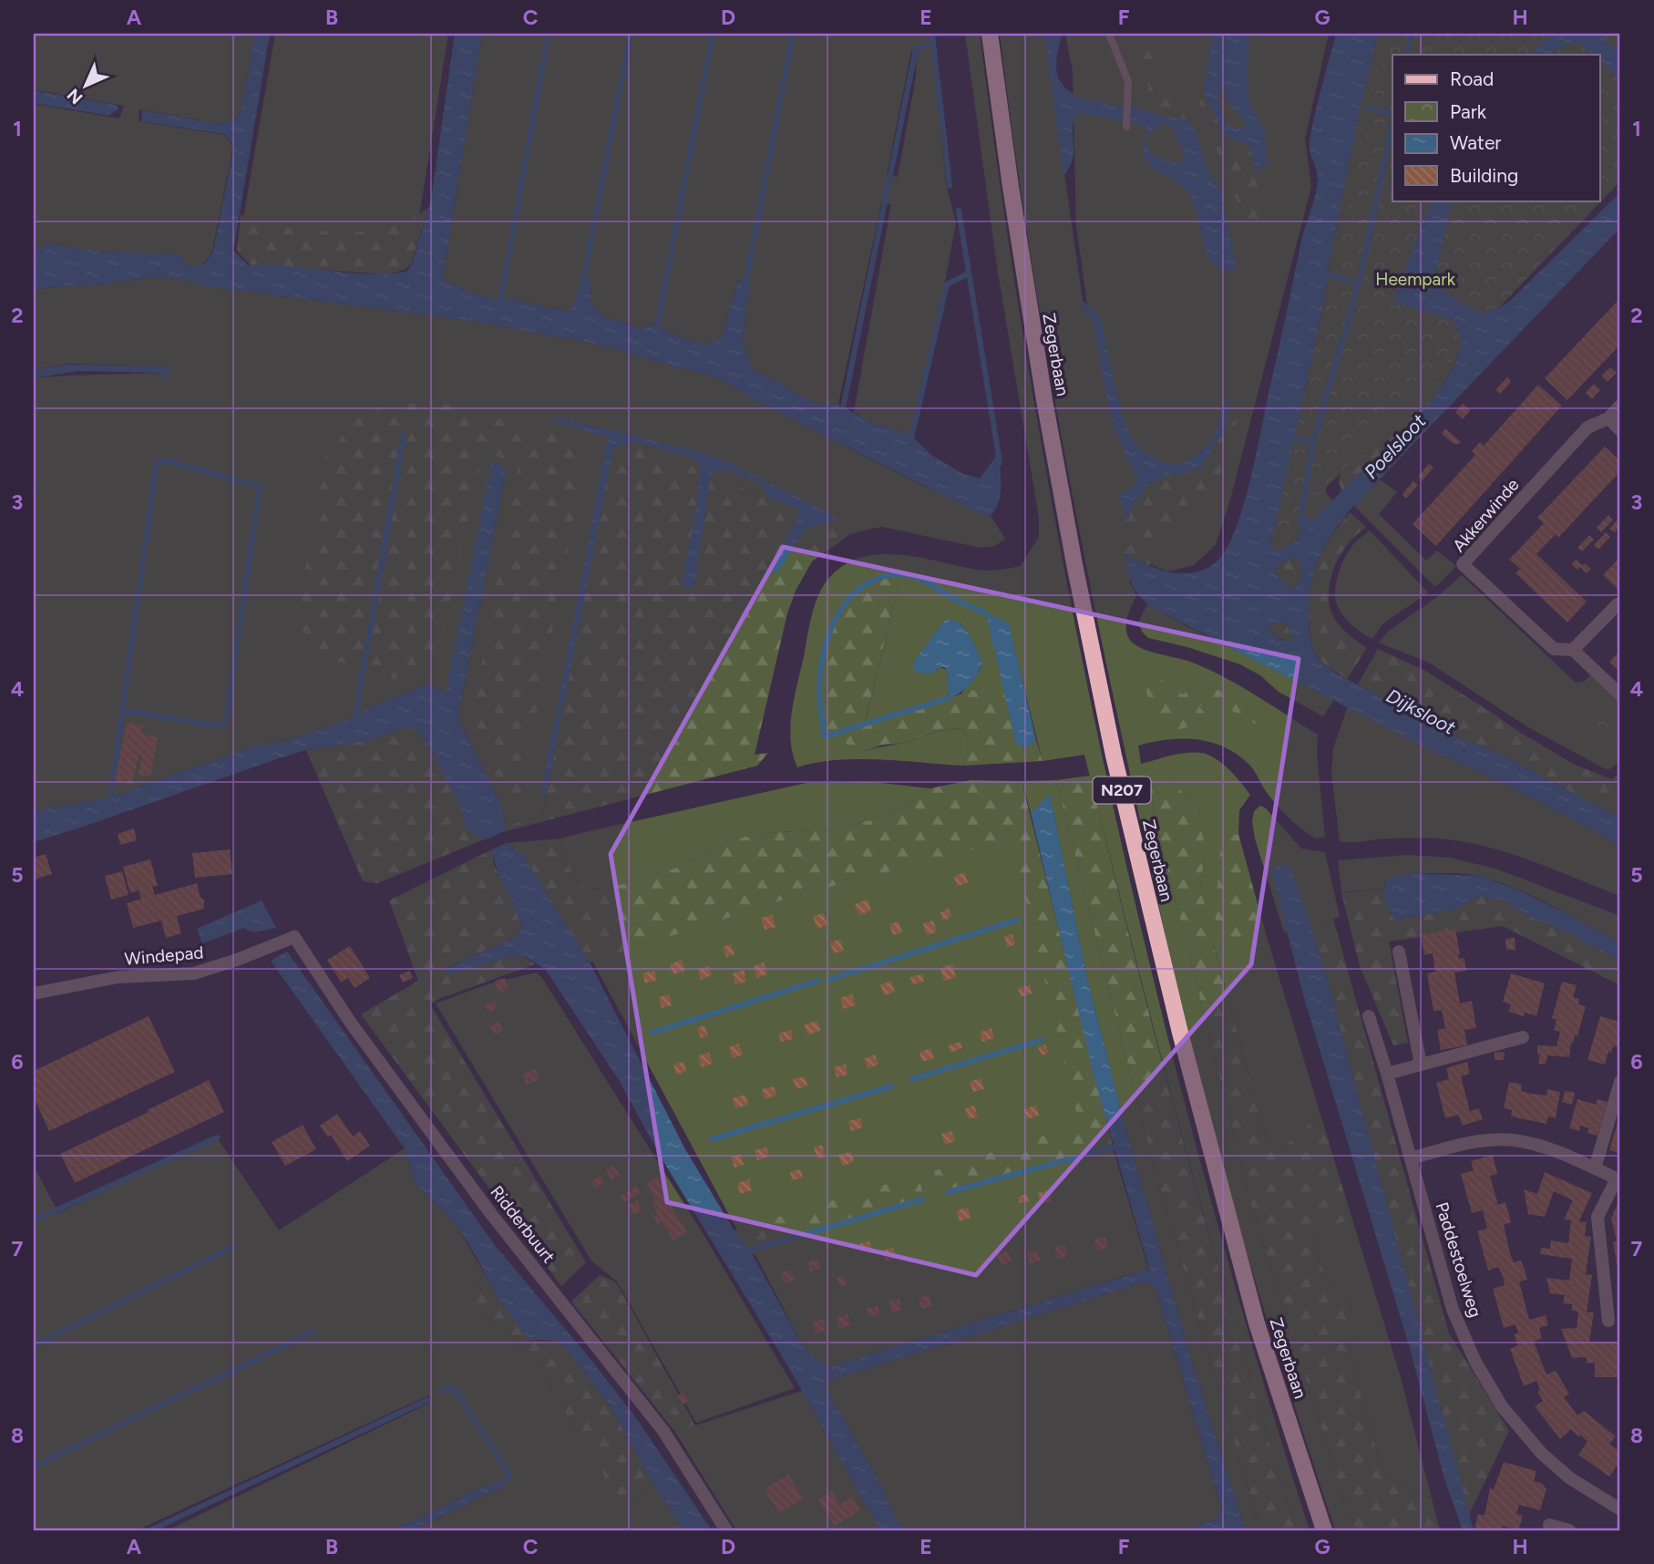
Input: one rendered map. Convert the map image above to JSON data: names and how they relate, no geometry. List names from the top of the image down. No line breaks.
{"streets":{"main road":["Zegerbaan","N207"],"street":["Akkerwinde","Windepad","Ridderbuurt","Paddestoelweg"]},"crossings":[["Windepad","Ridderbuurt"]],"water":["Poelsloot","Dijksloot"],"parks":["Heempark"],"legend":["Road","Park","Water","Building"],"north":"bottom left","grid":{"columns":["A","B","C","D","E","F","G","H"],"rows":["1","2","3","4","5","6","7","8"]}}
